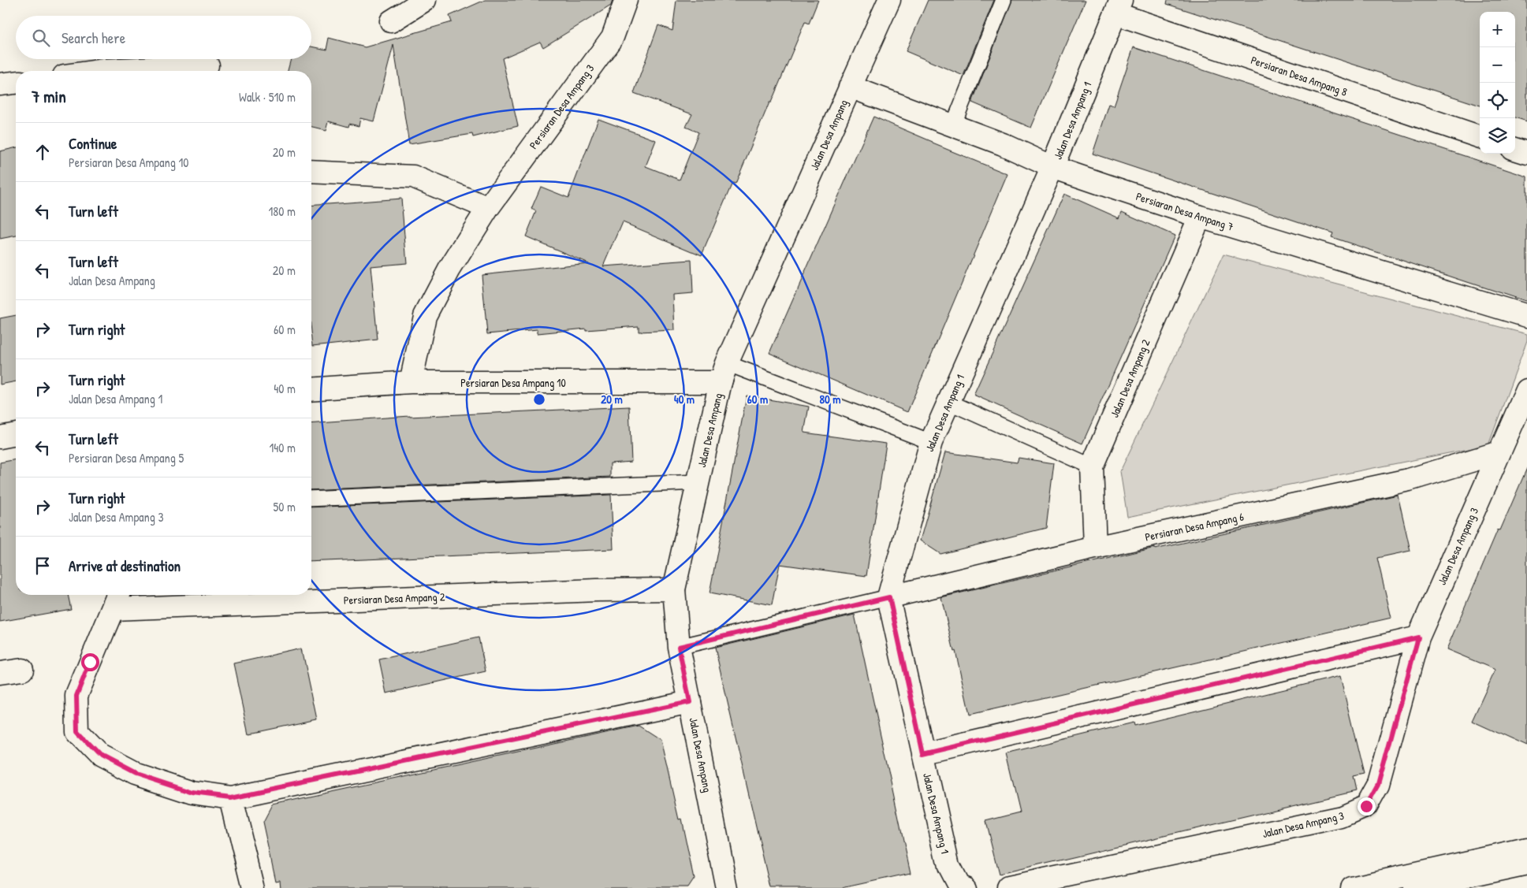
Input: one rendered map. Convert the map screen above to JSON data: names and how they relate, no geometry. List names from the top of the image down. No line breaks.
{"streets":{"main road":["Persiaran Desa Ampang 8","Persiaran Desa Ampang 3","Jalan Desa Ampang 1","Jalan Desa Ampang","Persiaran Desa Ampang 7","Jalan Desa Ampang 2","Persiaran Desa Ampang 10","Persiaran Desa Ampang 6","Jalan Desa Ampang 3","Persiaran Desa Ampang 2"]},"crossings":[["Persiaran Desa Ampang 8","Jalan Desa Ampang 1"],["Persiaran Desa Ampang 3","Persiaran Desa Ampang 10"],["Jalan Desa Ampang 1","Persiaran Desa Ampang 7"],["Jalan Desa Ampang 1","Persiaran Desa Ampang 6"],["Jalan Desa Ampang","Persiaran Desa Ampang 7"],["Jalan Desa Ampang","Persiaran Desa Ampang 10"],["Jalan Desa Ampang","Persiaran Desa Ampang 2"],["Persiaran Desa Ampang 7","Jalan Desa Ampang 2"],["Jalan Desa Ampang 2","Persiaran Desa Ampang 6"],["Persiaran Desa Ampang 6","Jalan Desa Ampang 3"]],"page":{"map_buttons":["+","−"],"search":"Search here","heading":["7 min","Walk · 510 m"],"list":[["Continue","Persiaran Desa Ampang 10","20 m"],["Turn left","180 m"],["Turn left","Jalan Desa Ampang","20 m"],["Turn right","60 m"],["Turn right","Jalan Desa Ampang 1","40 m"],["Turn left","Persiaran Desa Ampang 5","140 m"],["Turn right","Jalan Desa Ampang 3","50 m"],"Arrive at destination"]},"rings":["20 m","40 m","60 m","80 m"]}
